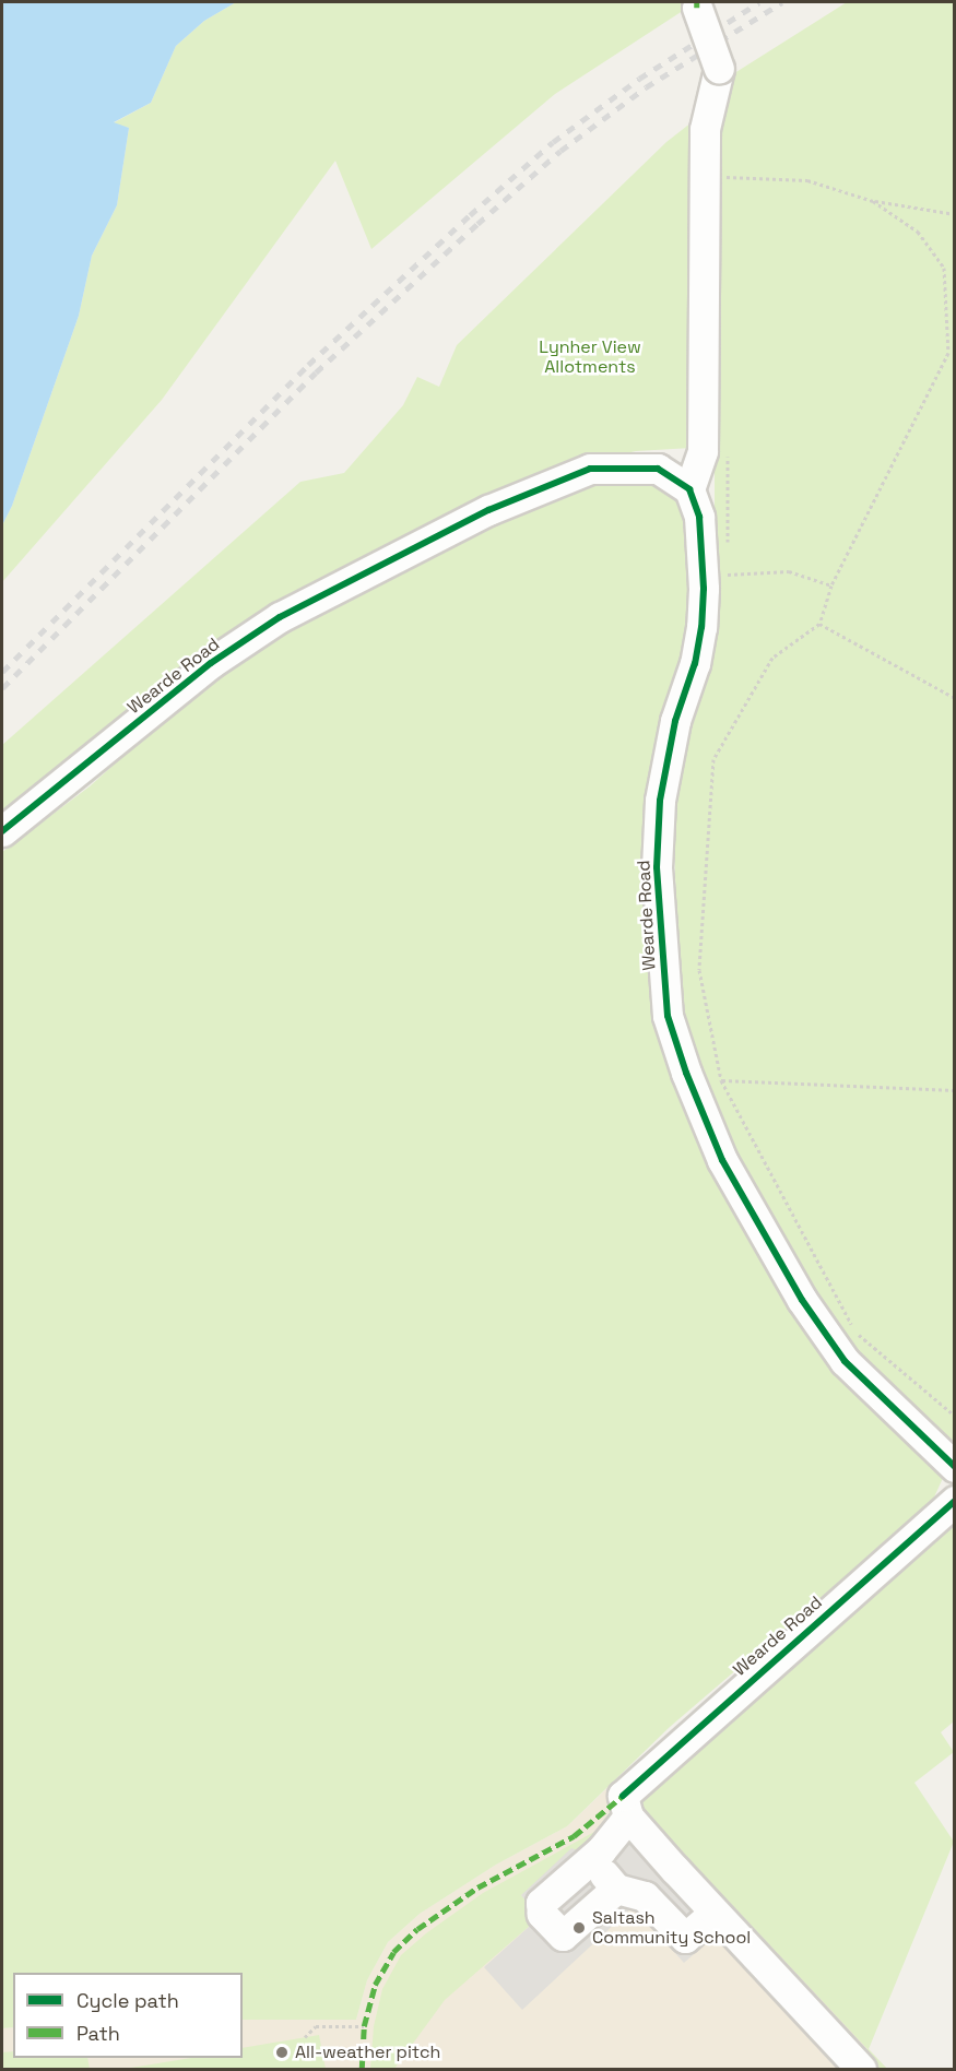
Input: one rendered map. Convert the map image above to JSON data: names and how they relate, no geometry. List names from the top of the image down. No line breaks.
{"streets":{"street":["Wearde Road"]},"parks":["Lynher View Allotments"],"places":["Saltash Community School","All-weather pitch"],"legend":["Cycle path","Path"]}
